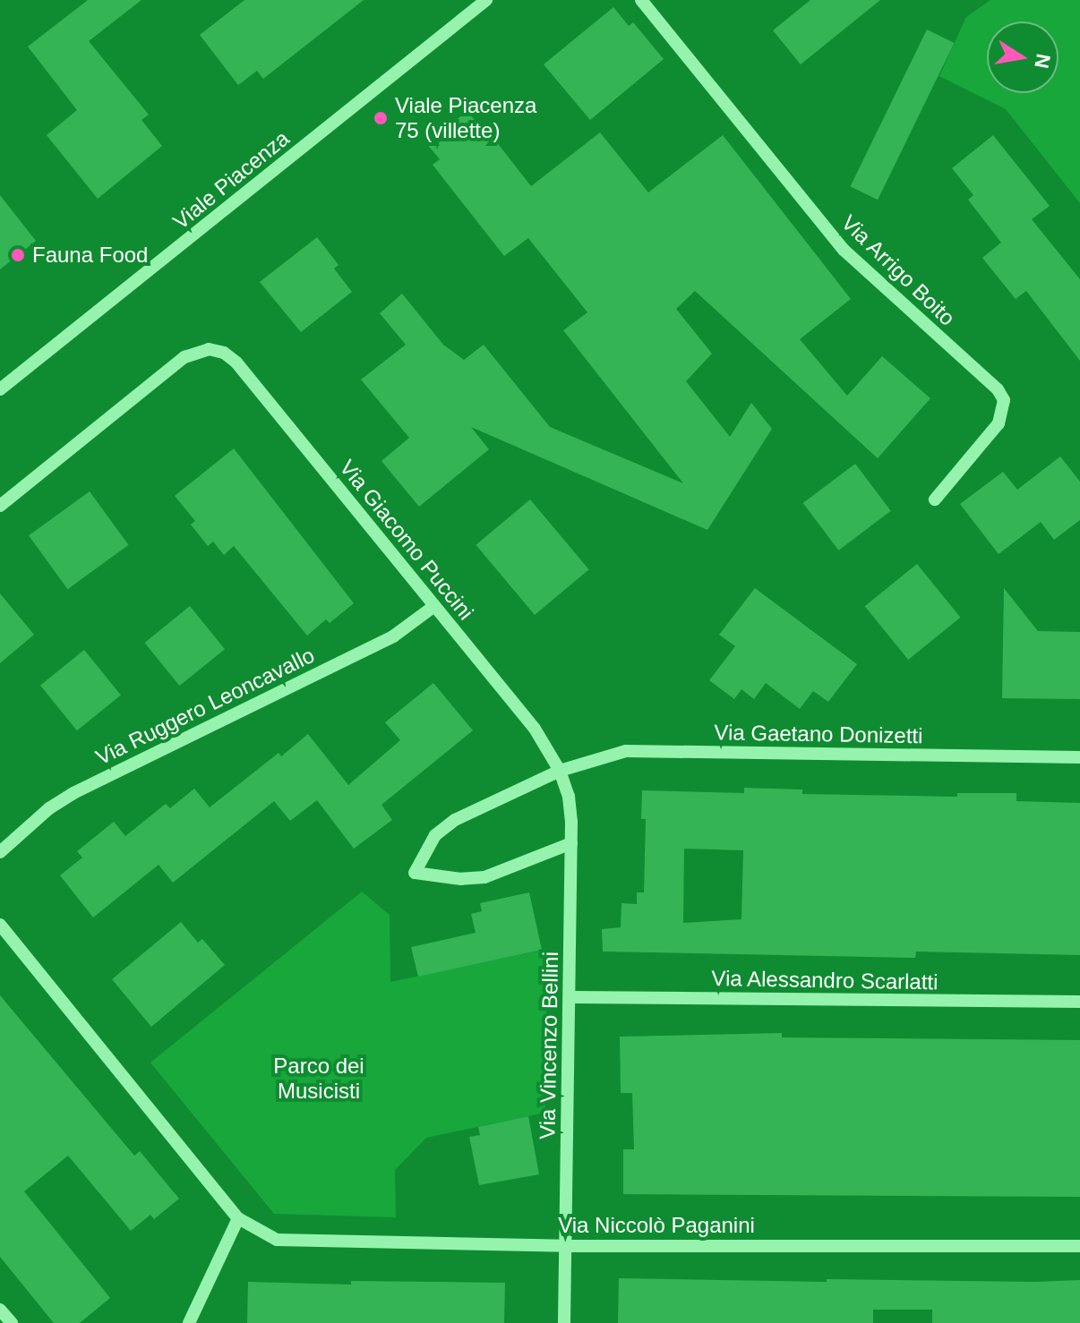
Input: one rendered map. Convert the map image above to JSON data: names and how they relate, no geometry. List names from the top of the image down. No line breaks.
{"streets":{"street":["Viale Piacenza","Via Arrigo Boito","Via Giacomo Puccini","Via Ruggero Leoncavallo","Via Gaetano Donizetti","Via Alessandro Scarlatti","Via Vincenzo Bellini","Via Niccolò Paganini"]},"crossings":[["Via Giacomo Puccini","Via Ruggero Leoncavallo"],["Via Giacomo Puccini","Via Gaetano Donizetti"],["Via Giacomo Puccini","Via Vincenzo Bellini"],["Via Gaetano Donizetti","Via Vincenzo Bellini"],["Via Alessandro Scarlatti","Via Vincenzo Bellini"],["Via Vincenzo Bellini","Via Niccolò Paganini"]],"parks":["Parco dei Musicisti"],"places":["Viale Piacenza 75 (villette)","Fauna Food"],"north":"right"}
